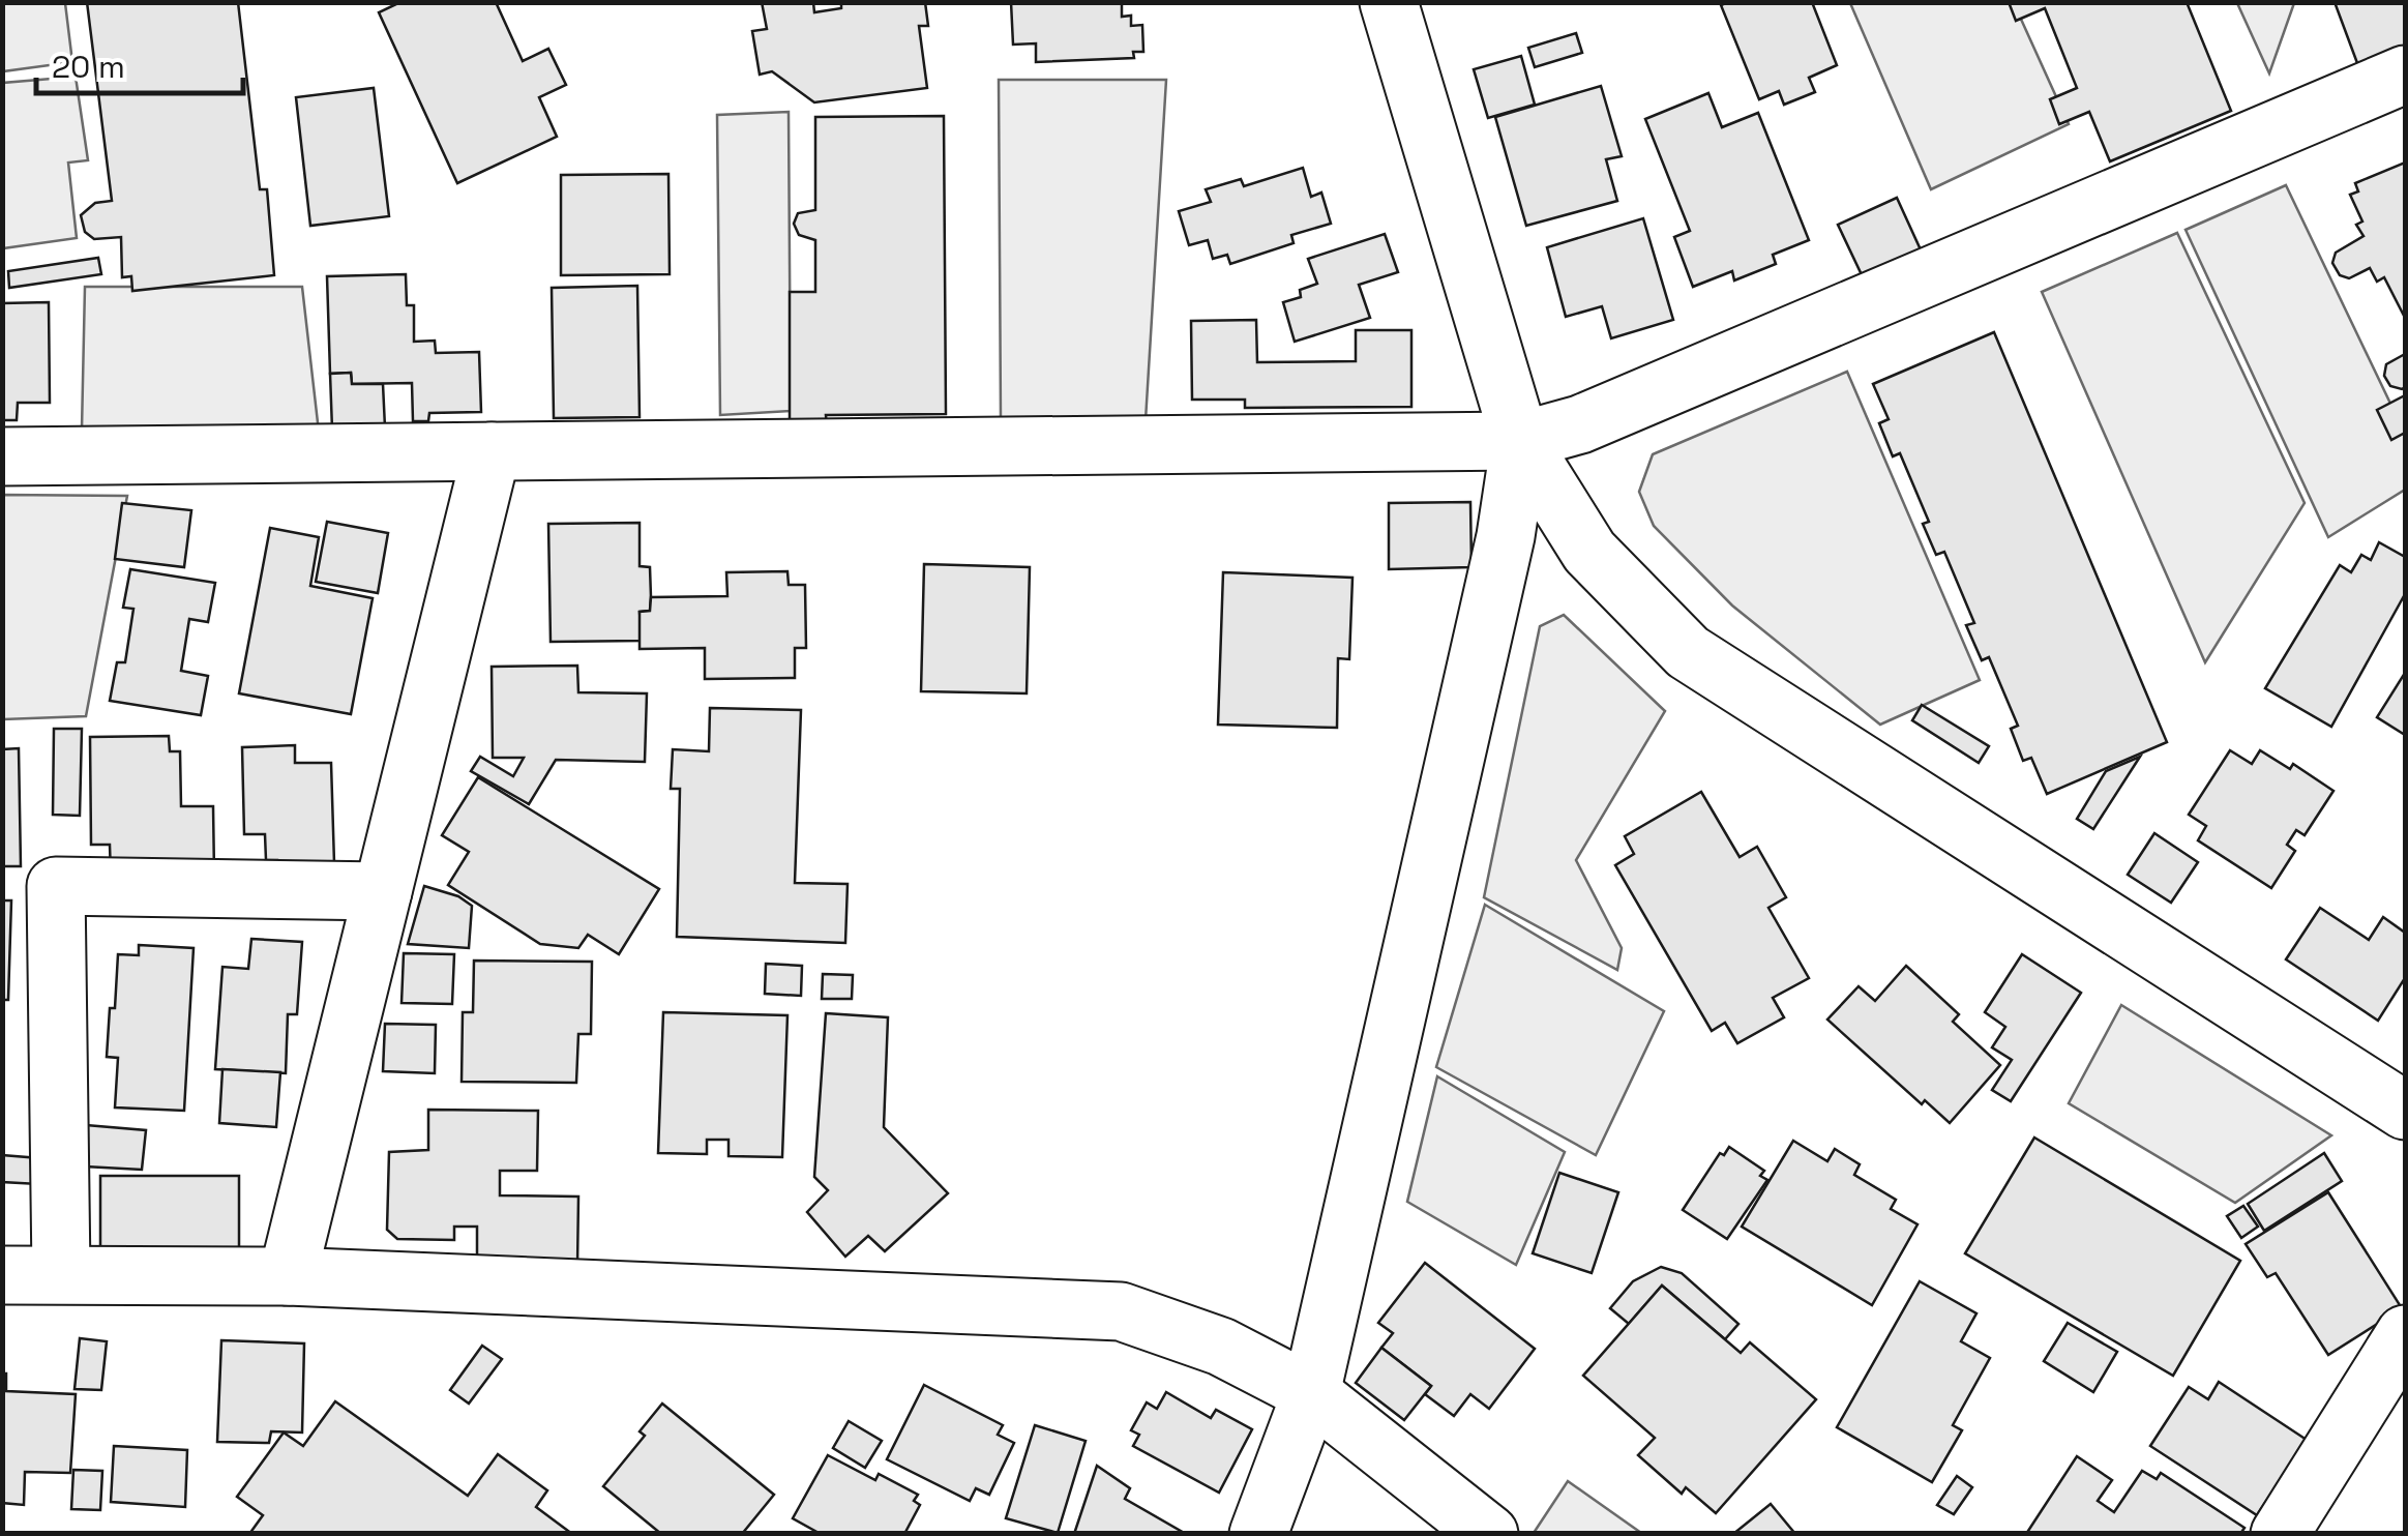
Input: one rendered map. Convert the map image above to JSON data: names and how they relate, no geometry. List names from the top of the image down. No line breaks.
{"scale_bar":"20 m"}
